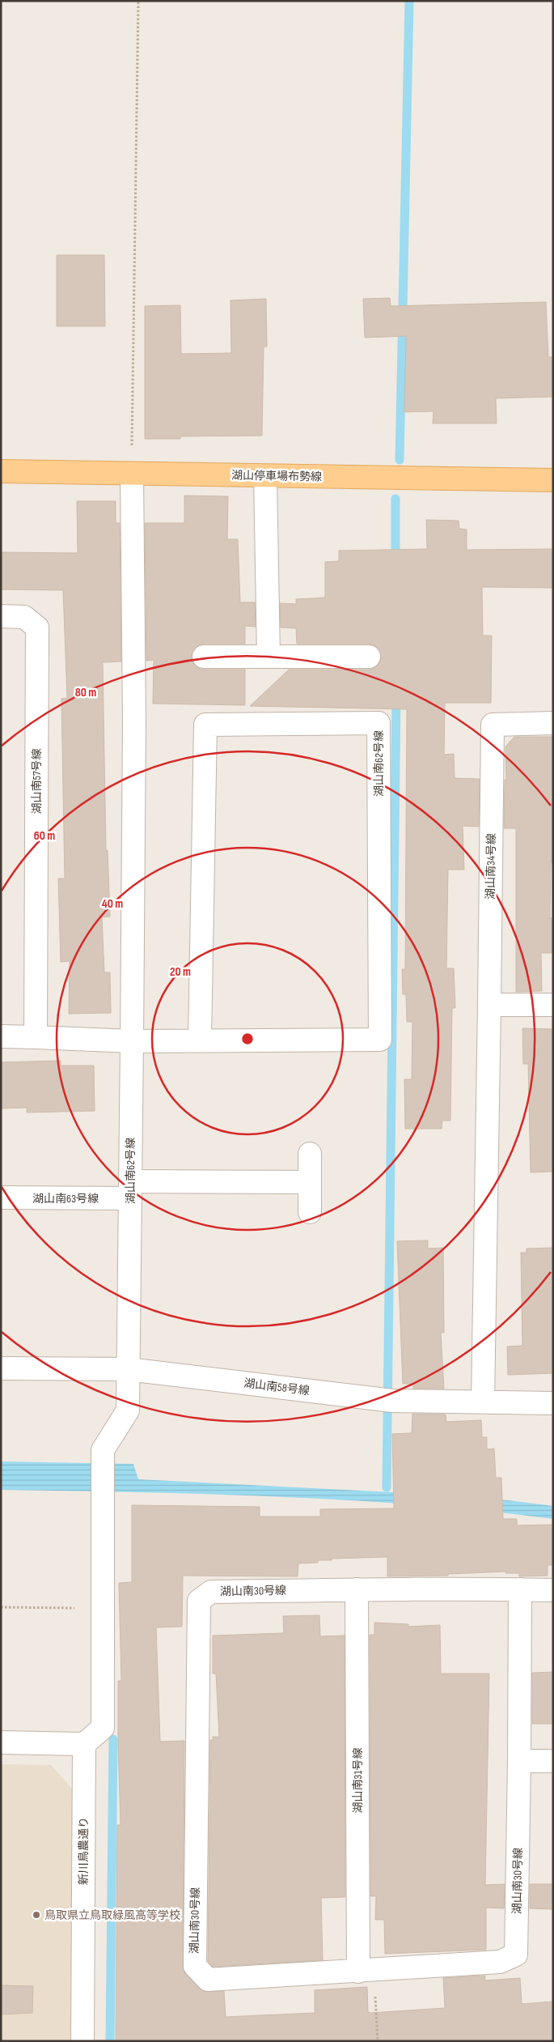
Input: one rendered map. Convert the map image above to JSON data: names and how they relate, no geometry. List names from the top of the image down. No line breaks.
{"streets":{"main road":["湖山停車場布勢線"],"street":["湖山南62号線","湖山南57号線","湖山南34号線","湖山南63号線","湖山南58号線","湖山南30号線","湖山南31号線","新川鳥農通り"]},"crossings":[["湖山南62号線","湖山南63号線"],["湖山南62号線","湖山南58号線"],["湖山南62号線","新川鳥農通り"],["湖山南30号線","湖山南31号線"]],"places":["鳥取県立鳥取緑風高等学校"],"rings":["80 m","60 m","40 m","20 m"]}
